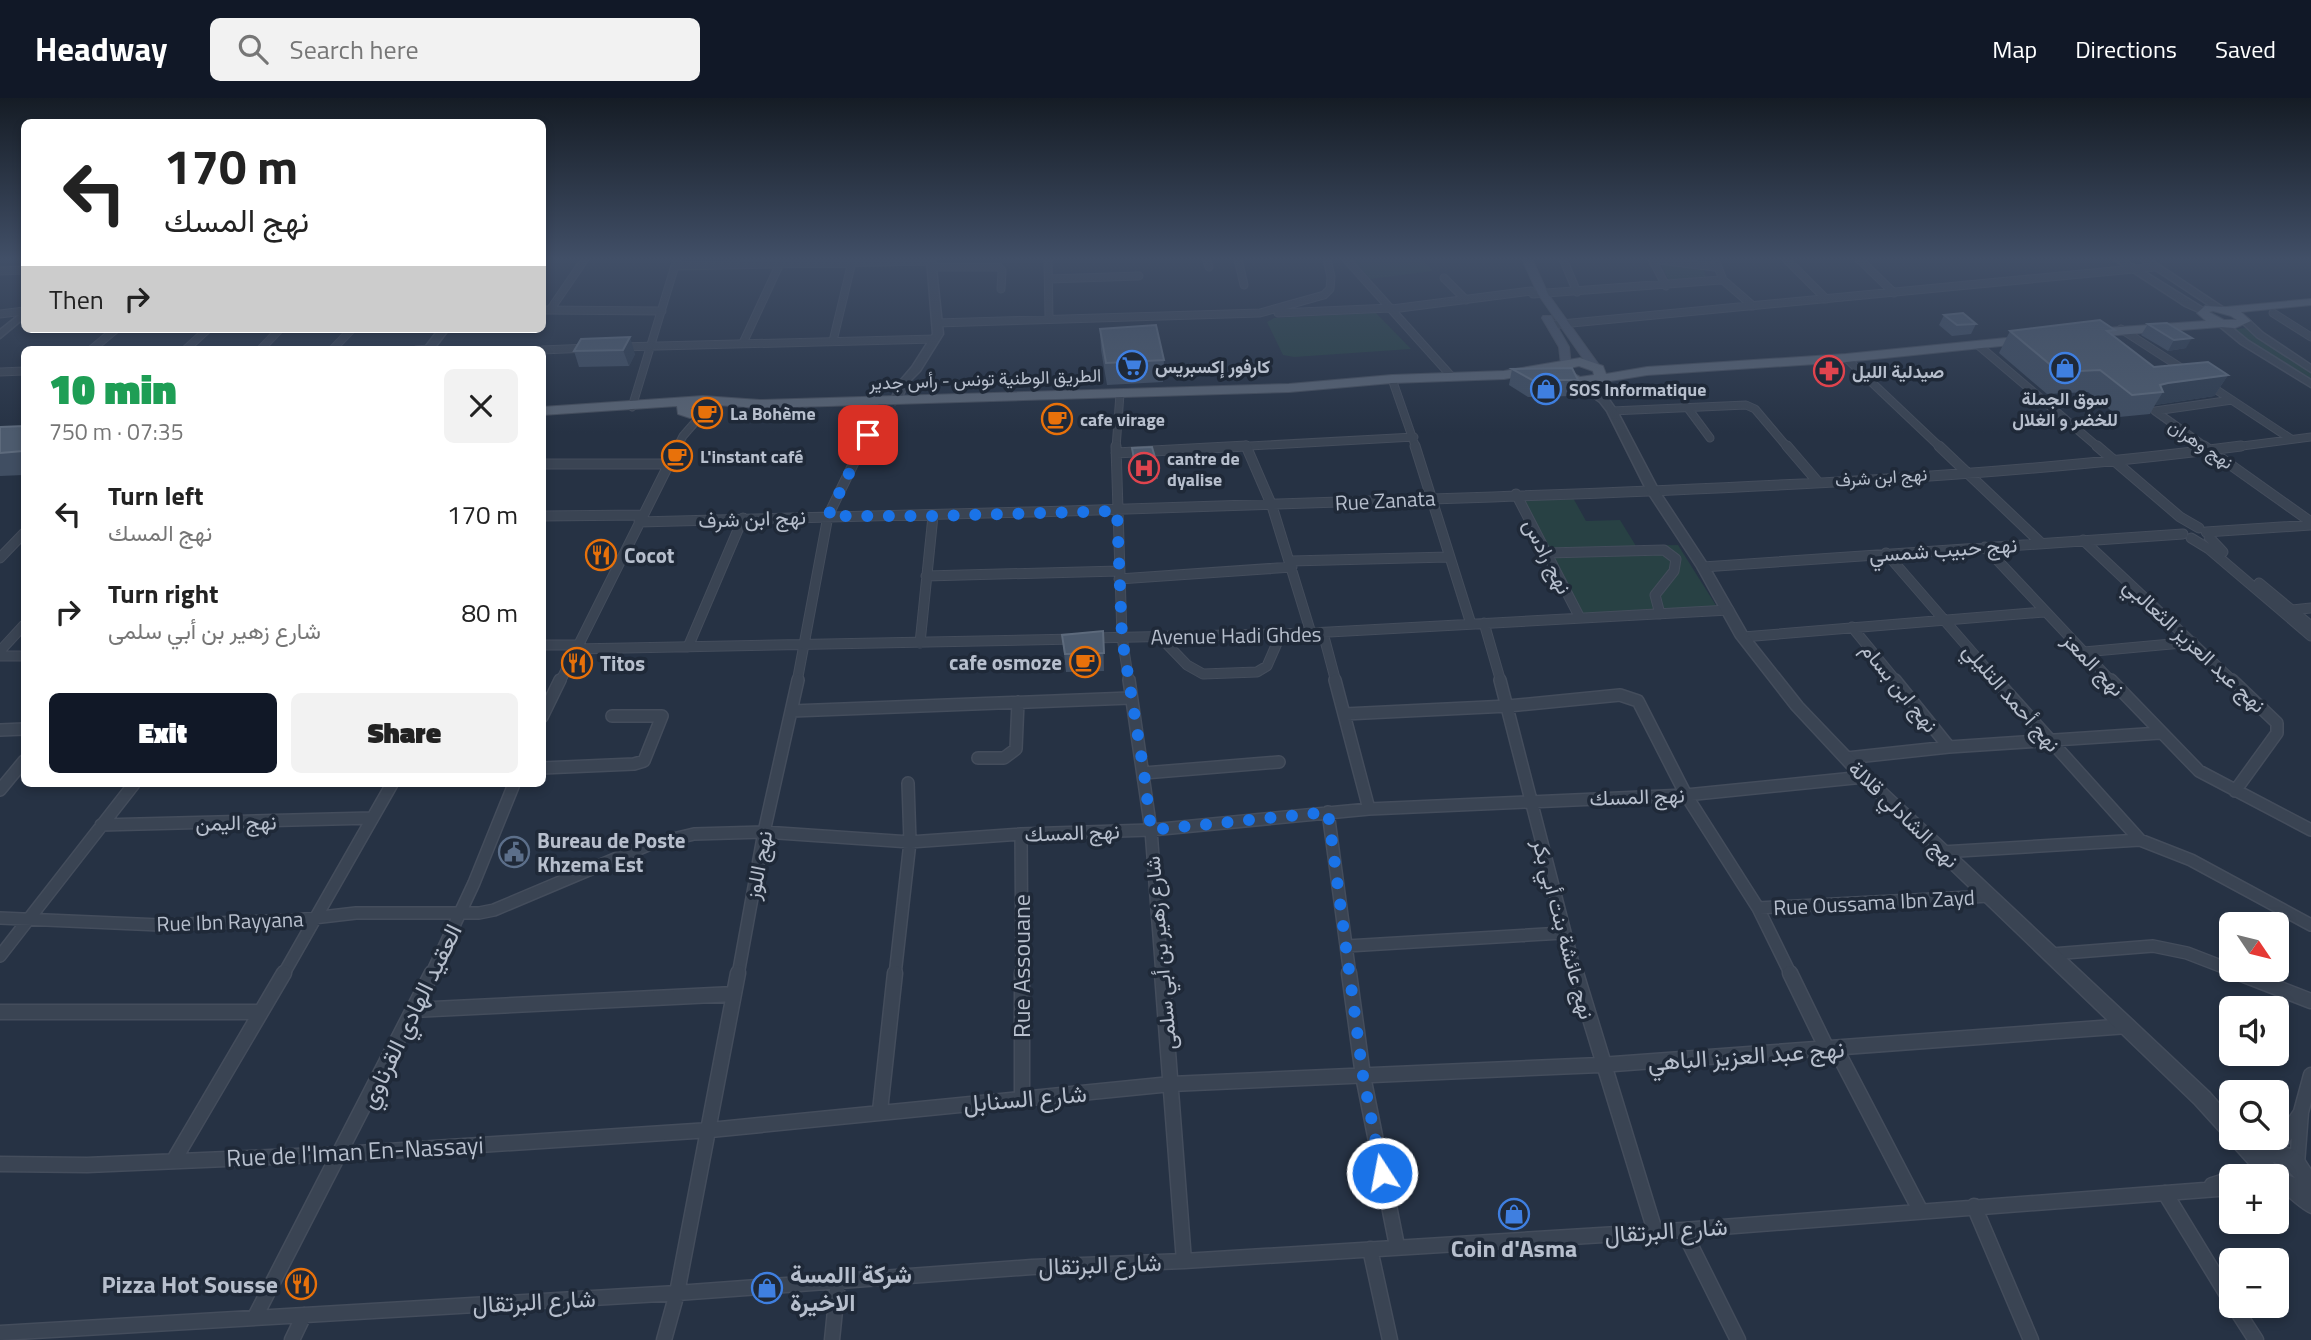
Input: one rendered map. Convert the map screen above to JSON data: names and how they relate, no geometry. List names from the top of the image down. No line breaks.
{"streets":{"main road":["الطريق الوطنية تونس - رأس جدير"],"street":["نهج وهران","نهج ابن شرف","Rue Zanata","نهج حبيب شمسي","نهج رادس","Avenue Hadi Ghdes","نهج عبد العزيز الثعالبي","نهج المعز","نهج ابن بسام","نهج أحمد التليلي","نهج المسك","نهج الشادلي قلالة","نهج اليمن","نهج اللوز","Rue Oussama Ibn Zayd","Rue Ibn Rayyana","نهج عائشة بنت أبي بكر","شارع زهير بن أبي سلمى","Rue Assouane","العقيد الهادي القرناوي","نهج عبد العزيز الباهي","شارع السنابل","Rue de l'Iman En-Nassayi","شارع البرتقال"]},"crossings":[["الطريق الوطنية تونس - رأس جدير","نهج اللوز"],["الطريق الوطنية تونس - رأس جدير","نهج عائشة بنت أبي بكر"],["الطريق الوطنية تونس - رأس جدير","شارع زهير بن أبي سلمى"],["نهج وهران","نهج ابن شرف"],["نهج ابن شرف","Rue Zanata"],["نهج ابن شرف","نهج الشادلي قلالة"],["نهج ابن شرف","نهج اللوز"],["نهج ابن شرف","شارع زهير بن أبي سلمى"],["Rue Zanata","نهج رادس"],["Rue Zanata","نهج الشادلي قلالة"],["Rue Zanata","نهج عائشة بنت أبي بكر"],["Rue Zanata","شارع زهير بن أبي سلمى"],["نهج حبيب شمسي","نهج عبد العزيز الثعالبي"],["نهج حبيب شمسي","نهج المعز"],["نهج حبيب شمسي","نهج أحمد التليلي"],["نهج حبيب شمسي","نهج الشادلي قلالة"],["نهج رادس","Avenue Hadi Ghdes"],["Avenue Hadi Ghdes","نهج الشادلي قلالة"],["Avenue Hadi Ghdes","نهج اللوز"],["Avenue Hadi Ghdes","نهج عائشة بنت أبي بكر"],["Avenue Hadi Ghdes","شارع زهير بن أبي سلمى"],["نهج عبد العزيز الثعالبي","نهج المعز"],["نهج المسك","نهج الشادلي قلالة"],["نهج المسك","نهج اللوز"],["نهج المسك","Rue Ibn Rayyana"],["نهج المسك","نهج عائشة بنت أبي بكر"],["نهج المسك","شارع زهير بن أبي سلمى"],["نهج المسك","Rue Assouane"],["نهج المسك","العقيد الهادي القرناوي"],["نهج الشادلي قلالة","Rue Oussama Ibn Zayd"],["نهج الشادلي قلالة","نهج عبد العزيز الباهي"],["نهج اللوز","شارع السنابل"],["نهج اللوز","Rue de l'Iman En-Nassayi"],["نهج اللوز","شارع البرتقال"],["Rue Ibn Rayyana","العقيد الهادي القرناوي"],["نهج عائشة بنت أبي بكر","نهج عبد العزيز الباهي"],["نهج عائشة بنت أبي بكر","شارع البرتقال"],["شارع زهير بن أبي سلمى","شارع السنابل"],["شارع زهير بن أبي سلمى","شارع البرتقال"],["Rue Assouane","شارع السنابل"],["العقيد الهادي القرناوي","Rue de l'Iman En-Nassayi"],["العقيد الهادي القرناوي","شارع البرتقال"],["نهج عبد العزيز الباهي","شارع السنابل"],["شارع السنابل","Rue de l'Iman En-Nassayi"]],"places":{"supermarket":["كارفور إكسبريس"],"shop":["سوق الجملة للخضر و الغلال","SOS Informatique","Coin d'Asma","شركة االمسة الاخيرة"],"pharmacy":["صيدلية الليل"],"cafe":["La Bohème","cafe virage","L'instant café","cafe osmoze"],"hospital":["cantre de dyalise"],"restaurant":["Cocot","Titos","Pizza Hot Sousse"],"public building":["Bureau de Poste Khzema Est"]},"north":"bottom right","page":{"header":"Headway","search":"Search here","nav":["Map","Directions","Saved"],"turn":["170 m","نهج المسك"],"then":"Then","heading":["10 min","750 m · 07:35"],"list":[{"name":"Turn left","note":"نهج المسك","value":"170 m"},{"name":"Turn right","note":"شارع زهير بن أبي سلمى","value":"80 m"}],"buttons":["Exit","Share"],"map_buttons":["+","−"]}}
